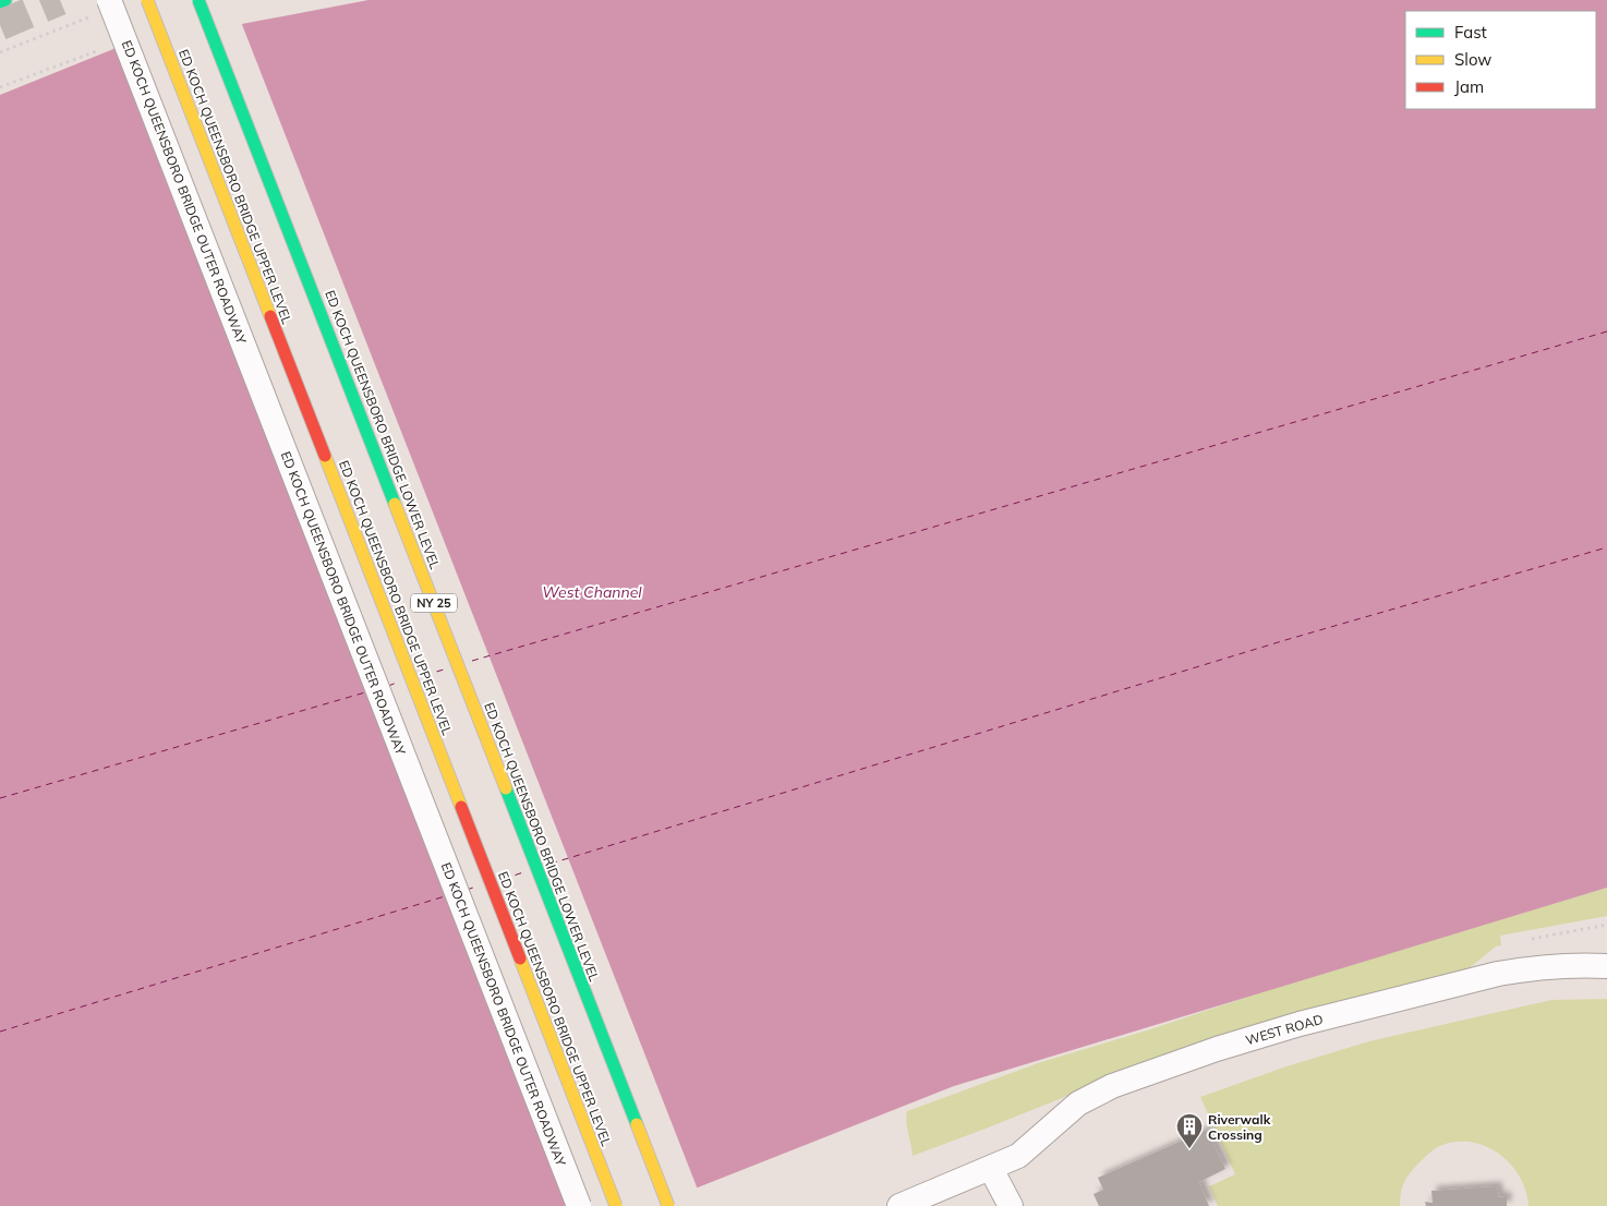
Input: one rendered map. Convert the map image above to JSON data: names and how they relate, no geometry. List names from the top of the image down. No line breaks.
{"streets":{"highway":["ED KOCH QUEENSBORO BRIDGE UPPER LEVEL","ED KOCH QUEENSBORO BRIDGE LOWER LEVEL","NY 25"],"street":["ED KOCH QUEENSBORO BRIDGE OUTER ROADWAY","WEST ROAD"]},"water":["West Channel"],"places":{"building":["Riverwalk Crossing"]},"legend":["Fast","Slow","Jam"]}
